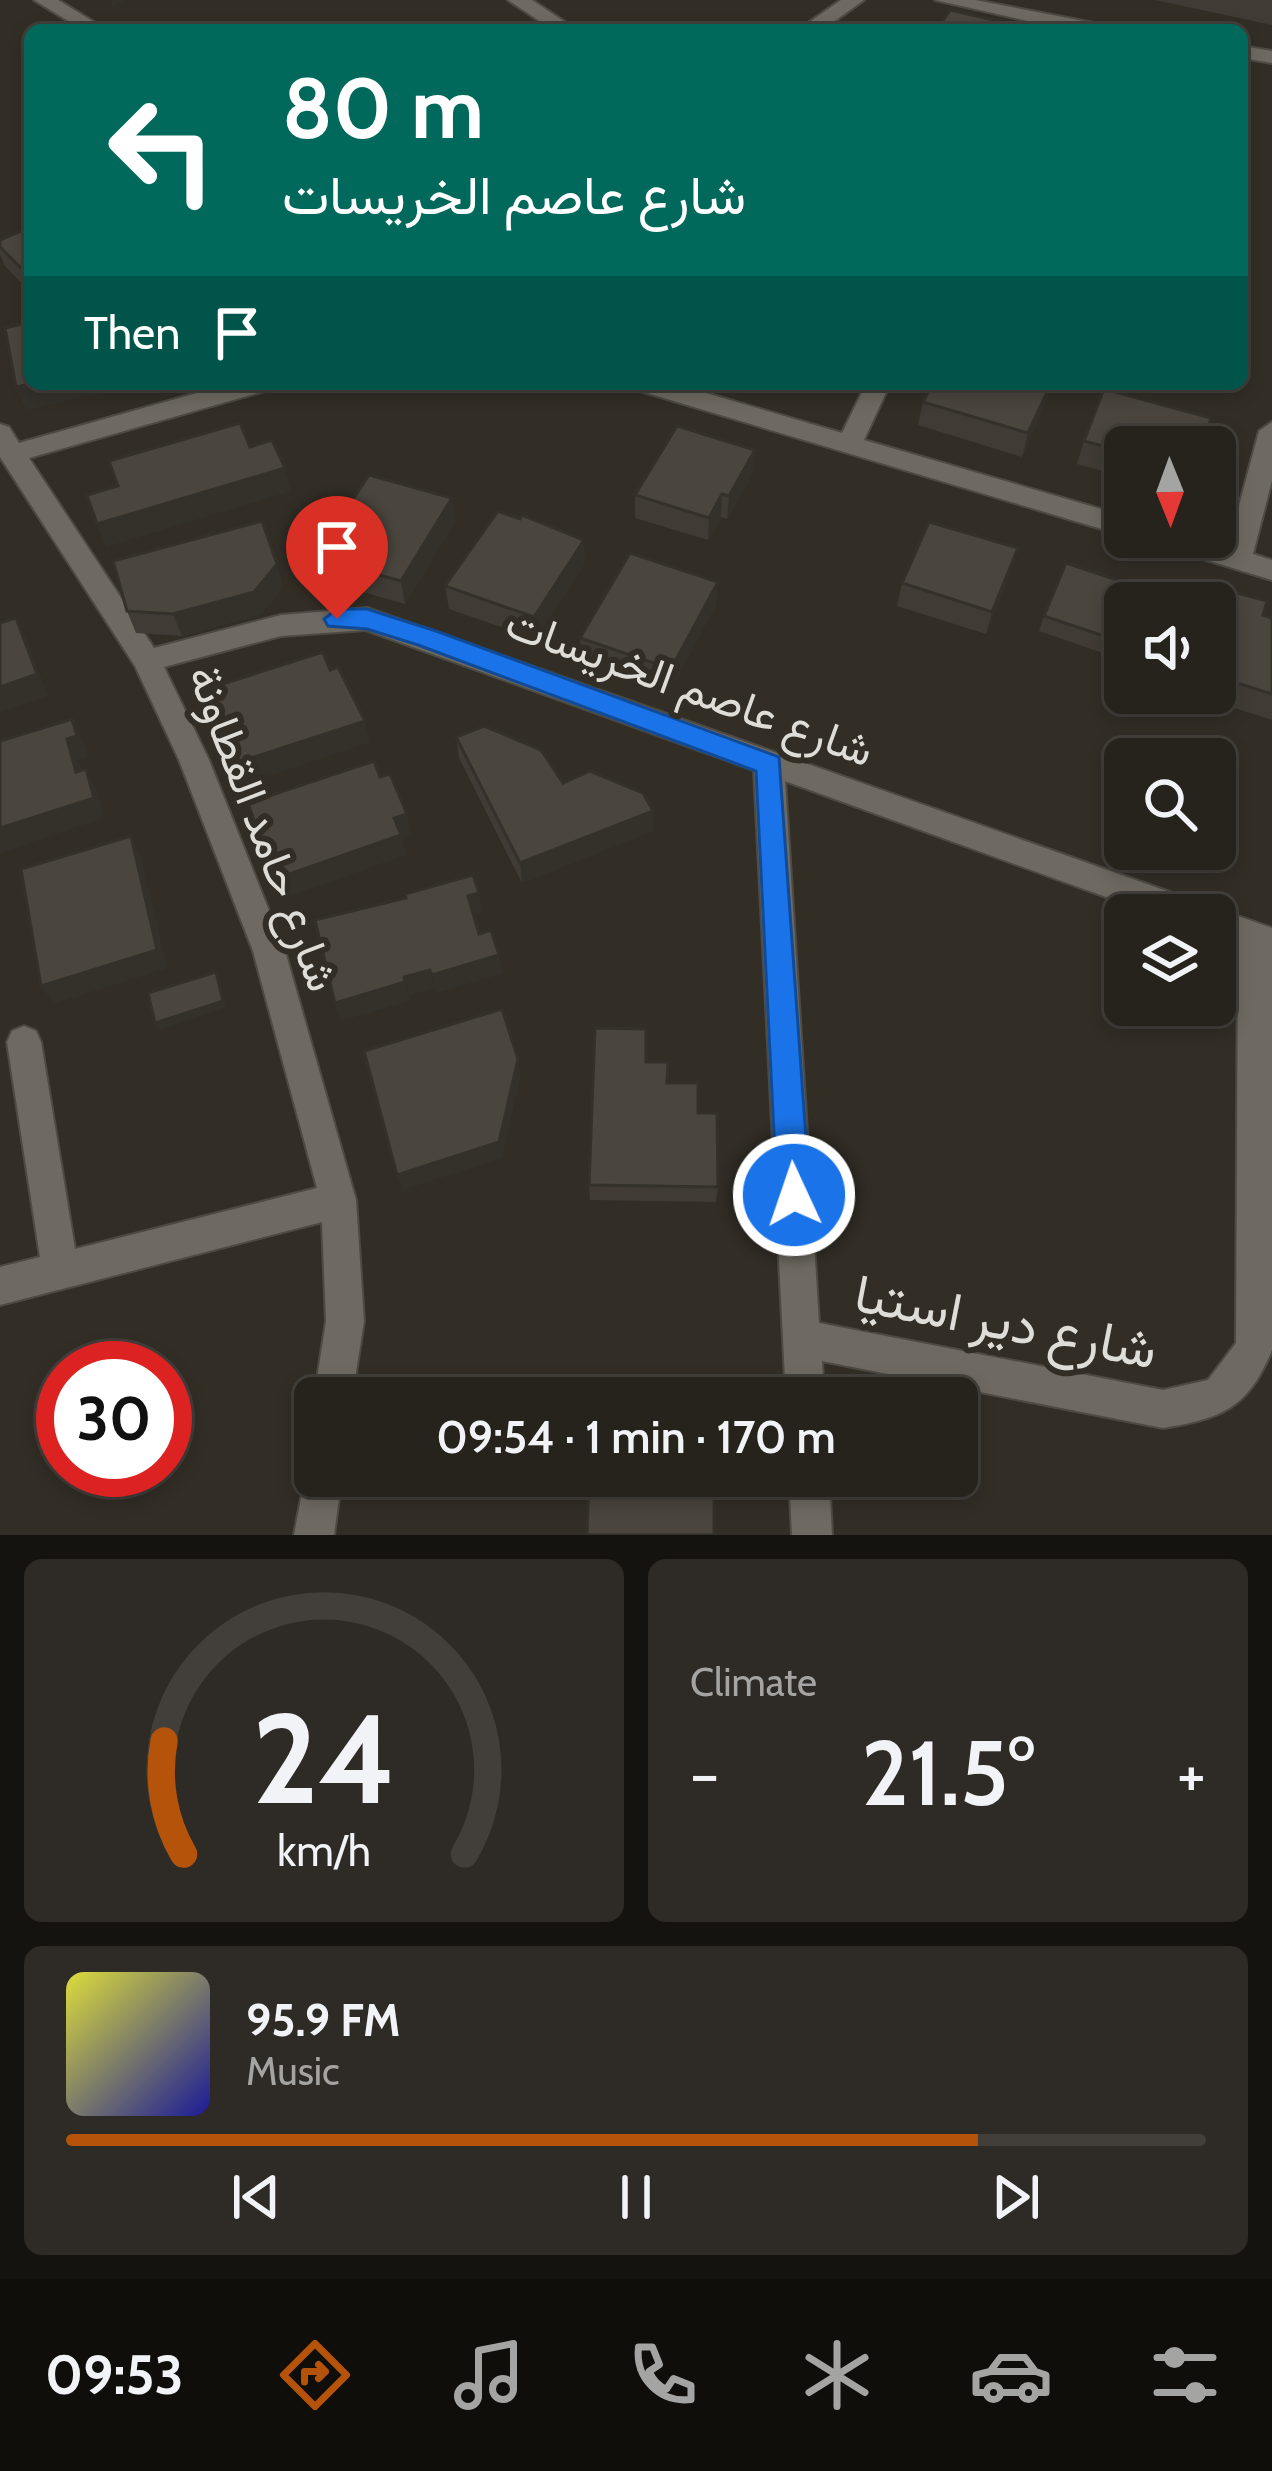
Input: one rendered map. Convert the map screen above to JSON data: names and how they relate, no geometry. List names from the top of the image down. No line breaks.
{"streets":{"street":["شارع عاصم الخريسات","شارع حامد القطاونة","شارع دير استيا"]},"crossings":[["شارع عاصم الخريسات","شارع حامد القطاونة"]],"north":"bottom","page":{"turn":["80 m","شارع عاصم الخريسات"],"then":"Then","limit":"30","trip":"09:54 · 1 min · 170 m","tile":"Climate","heat":["−","21.5°","+"],"song":["95.9 FM","Music"],"tabs":"09:53","gauge":["24","km/h"]}}
